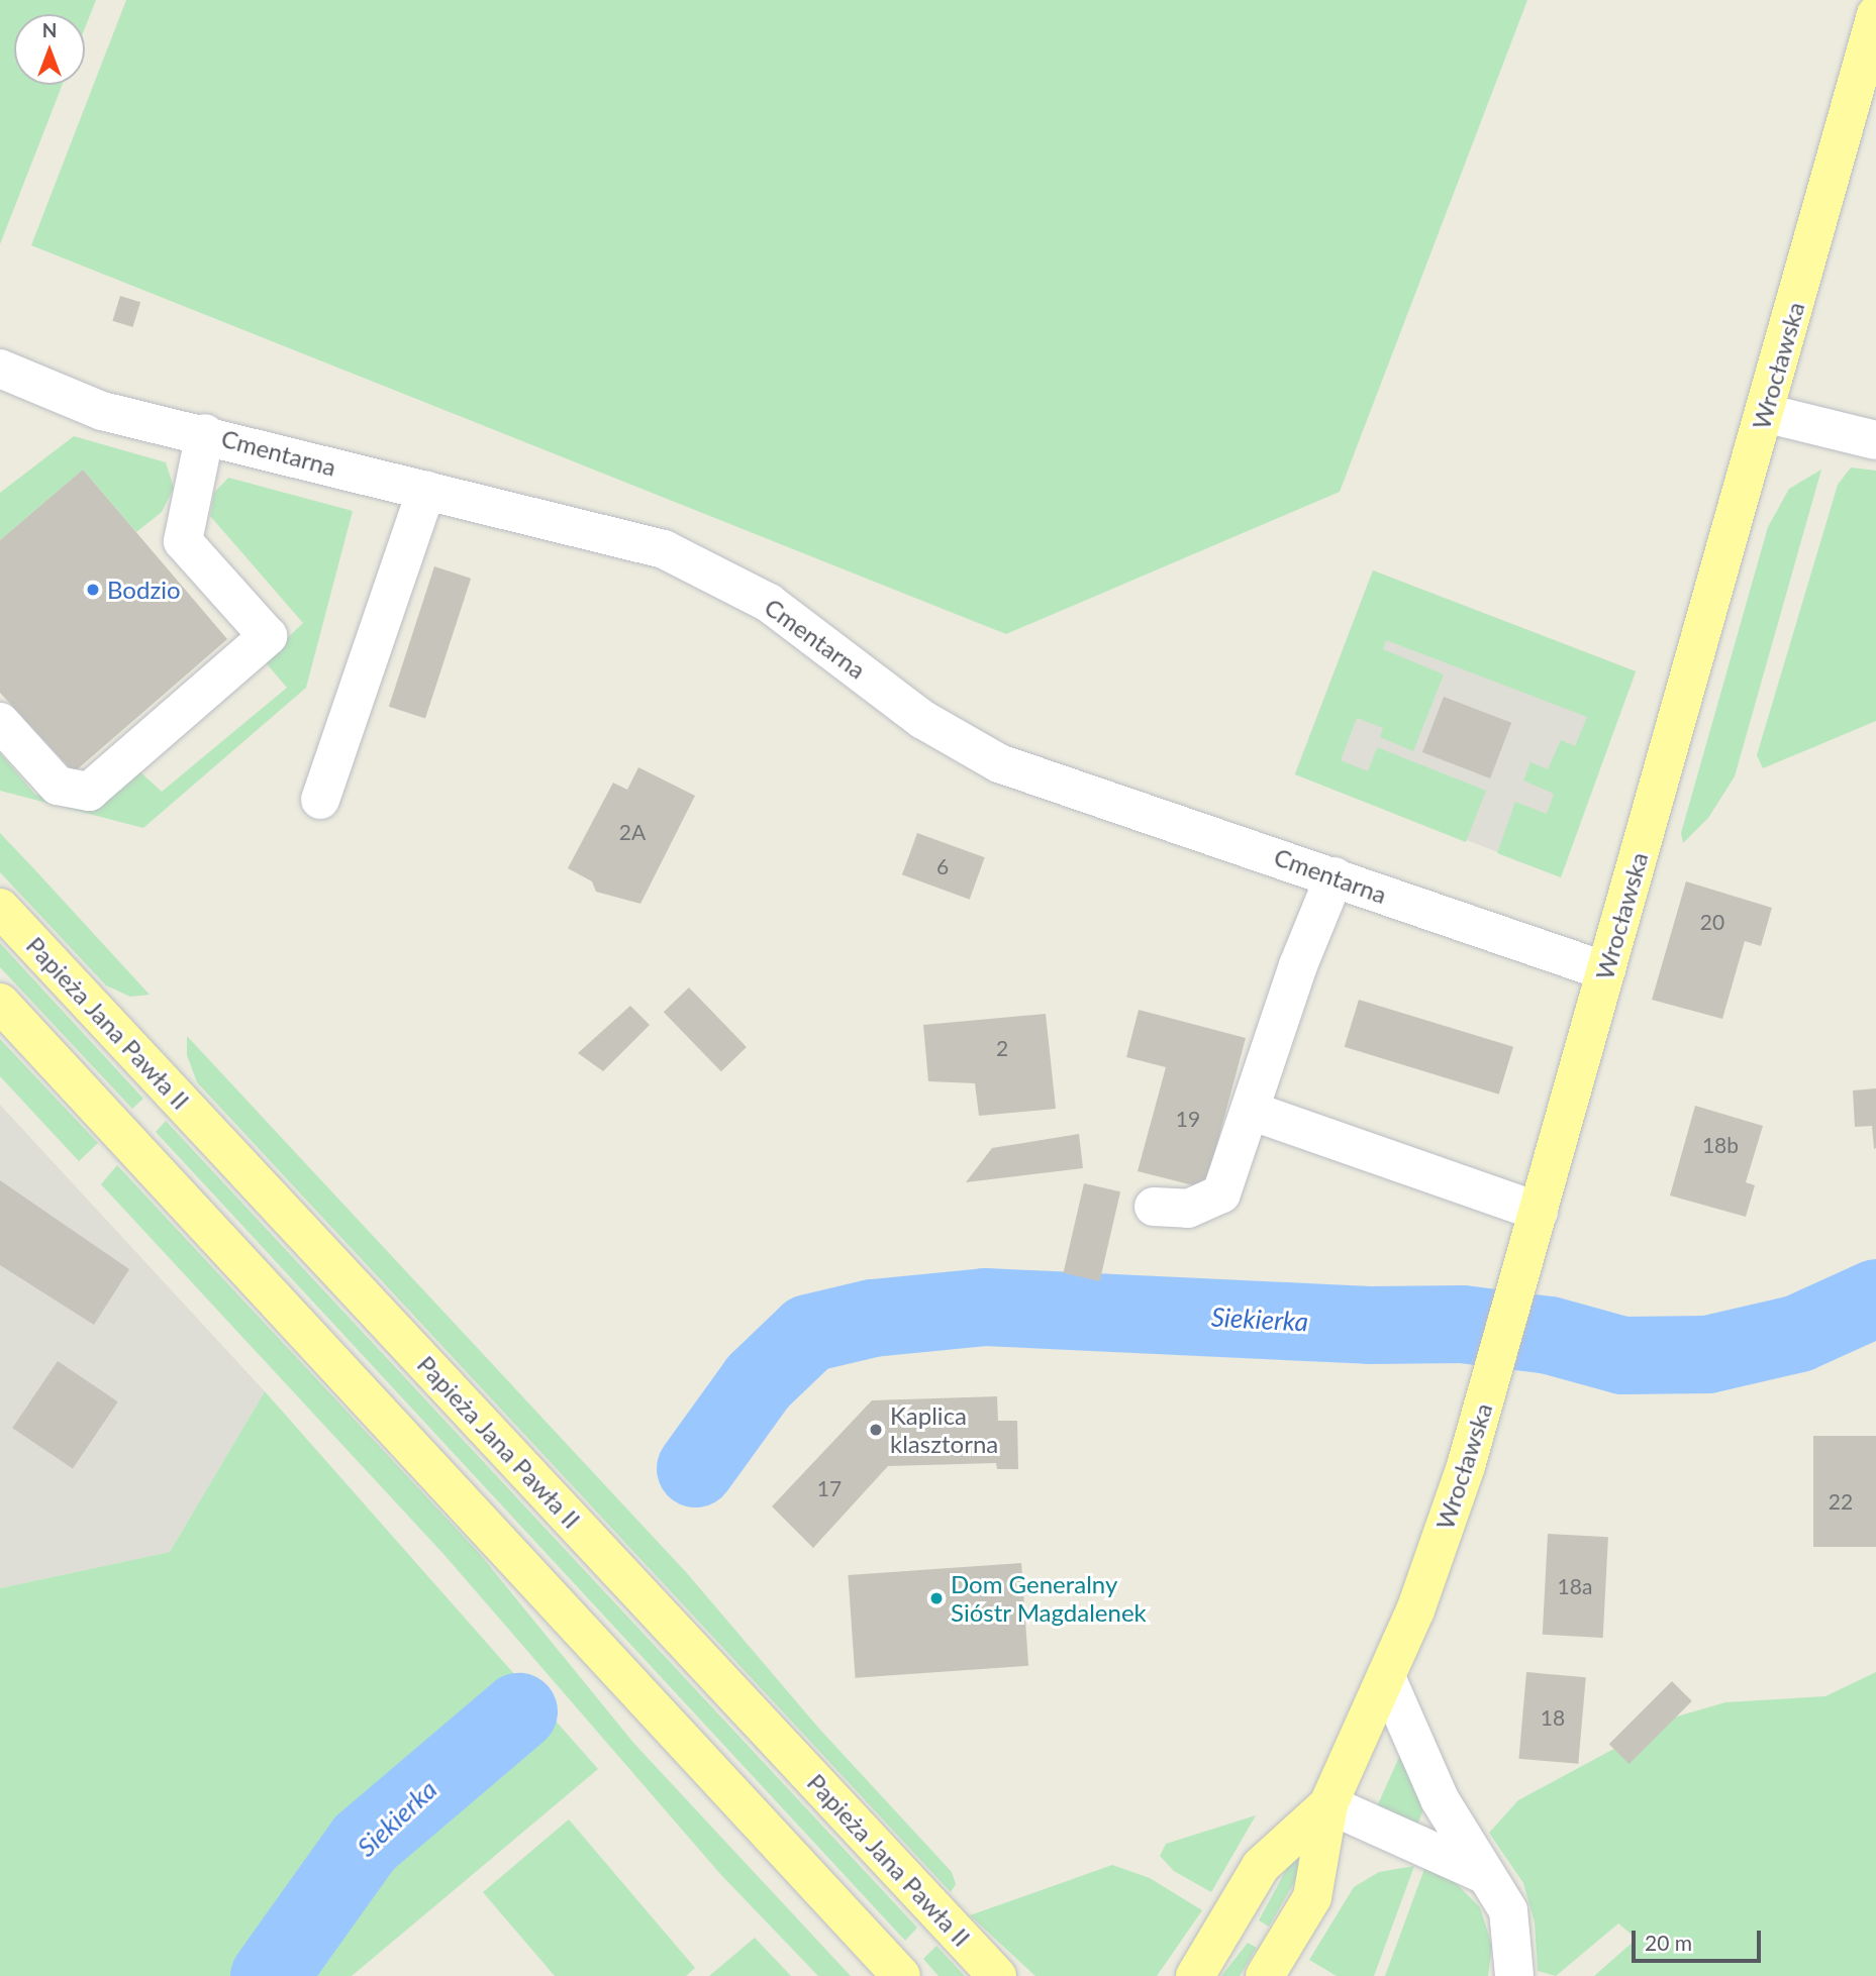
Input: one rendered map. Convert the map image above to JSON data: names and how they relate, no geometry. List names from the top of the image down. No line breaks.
{"streets":{"main road":["Wrocławska","Papieża Jana Pawła II"],"street":["Cmentarna"]},"crossings":[["Wrocławska","Cmentarna"]],"water":["Siekierka"],"places":["Bodzio","Kaplica klasztorna","Dom Generalny Sióstr Magdalenek"],"house_numbers":["2A","6","20","2","19","18b","17","22","18a","18"],"scale_bar":"20 m","north":"top"}
